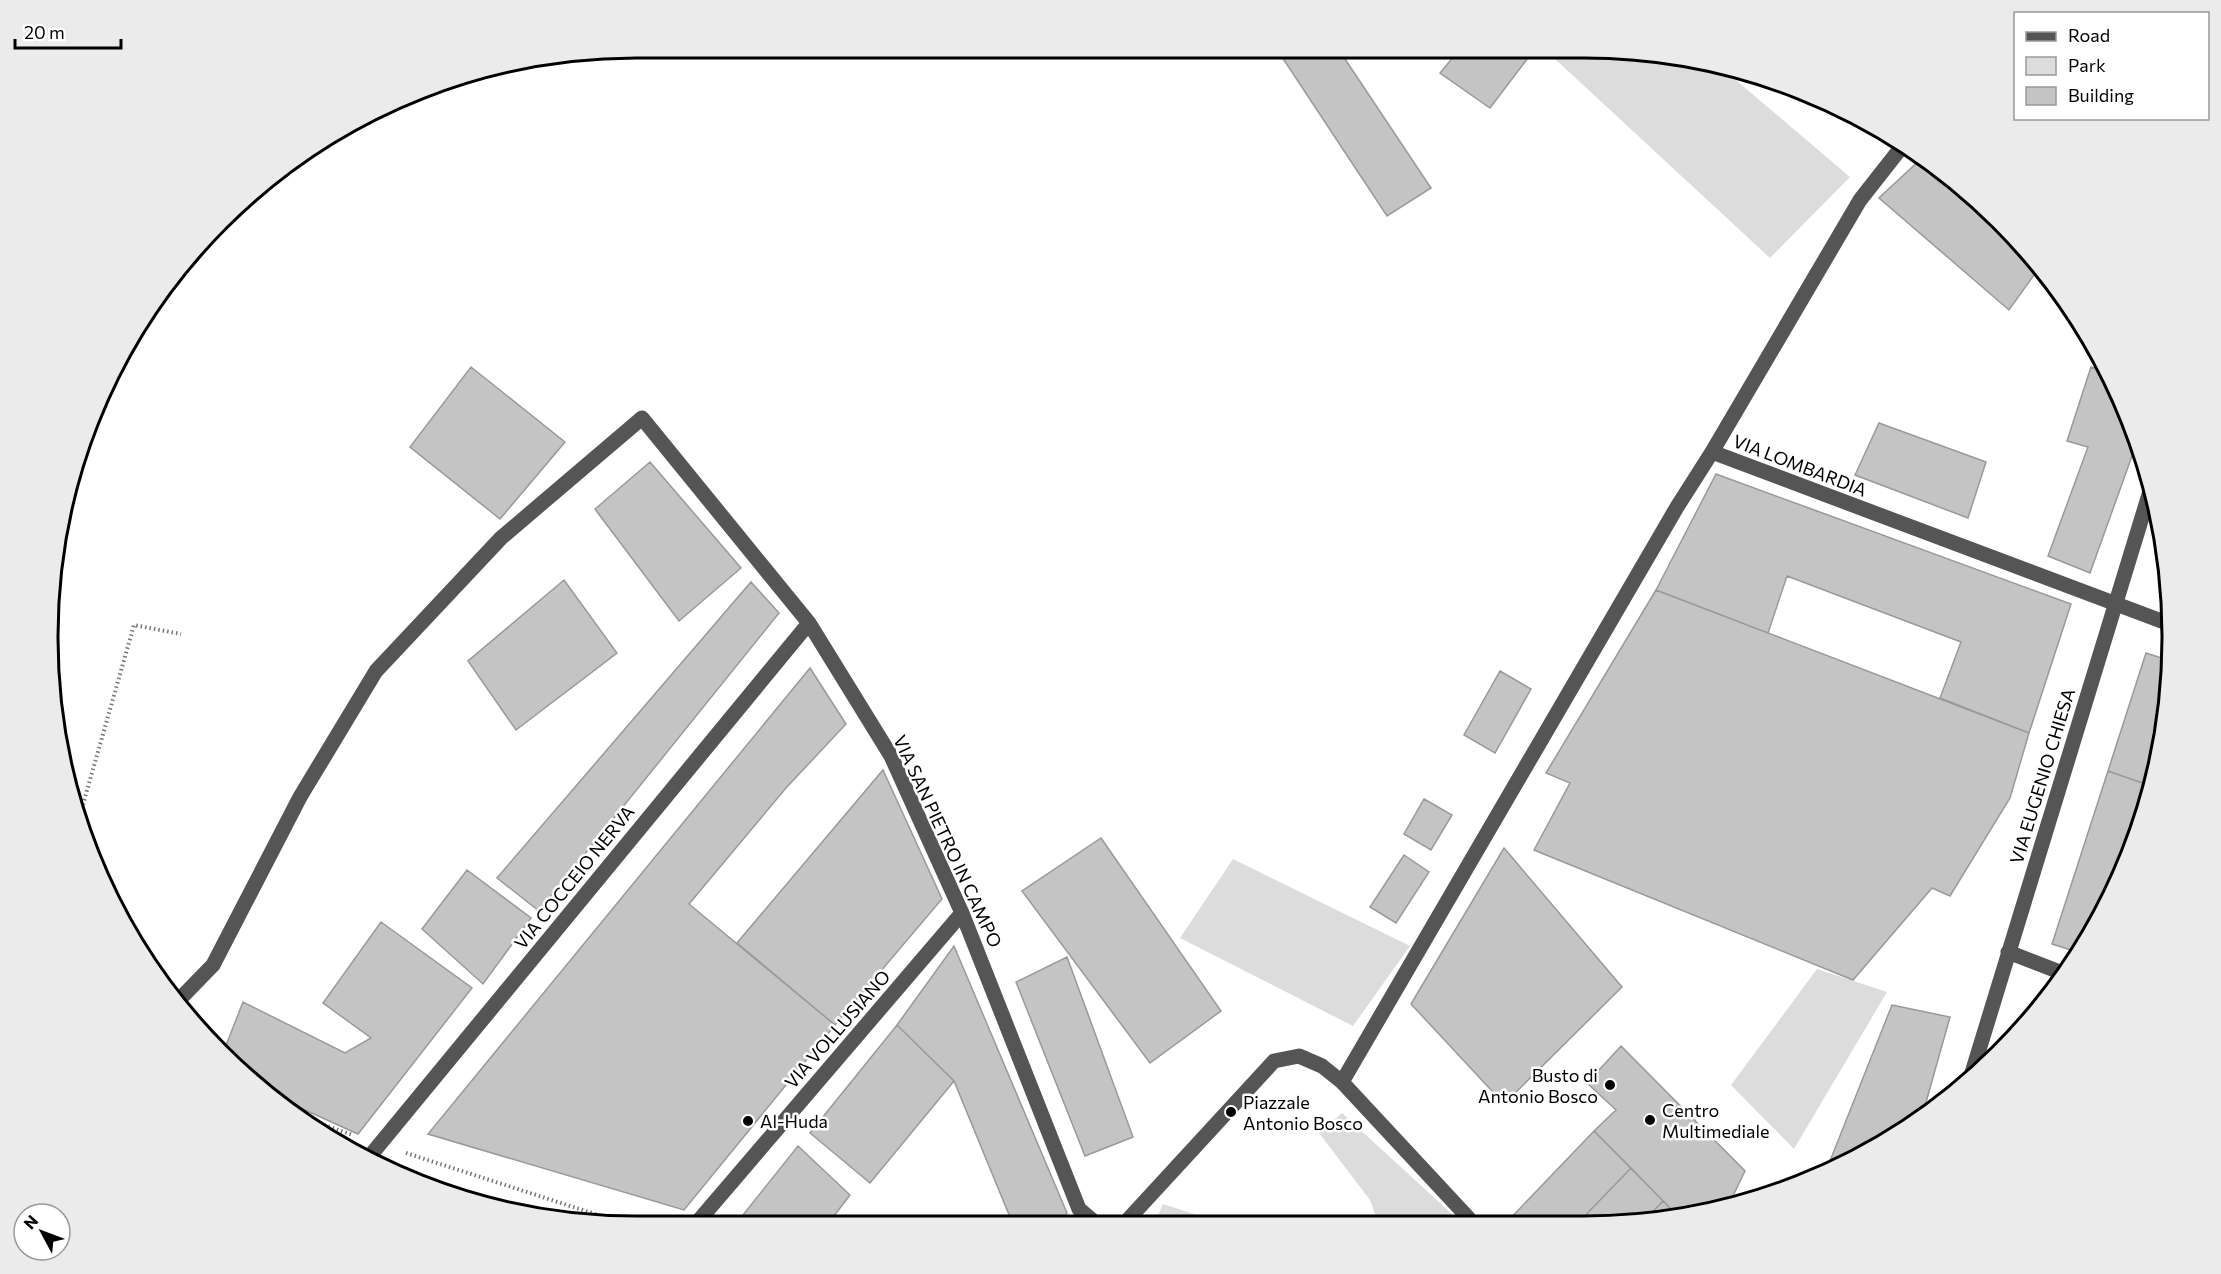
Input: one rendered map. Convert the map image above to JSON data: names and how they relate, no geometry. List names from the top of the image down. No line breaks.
{"streets":{"street":["VIA LOMBARDIA","VIA EUGENIO CHIESA","VIA SAN PIETRO IN CAMPO","VIA COCCEIO NERVA","VIA VOLLUSIANO"]},"crossings":[["VIA LOMBARDIA","VIA EUGENIO CHIESA"],["VIA SAN PIETRO IN CAMPO","VIA COCCEIO NERVA"],["VIA SAN PIETRO IN CAMPO","VIA VOLLUSIANO"]],"places":["Busto di Antonio Bosco","Piazzale Antonio Bosco","Centro Multimediale","Al-Huda"],"legend":["Road","Park","Building"],"scale_bar":"20 m","north":"top left"}
